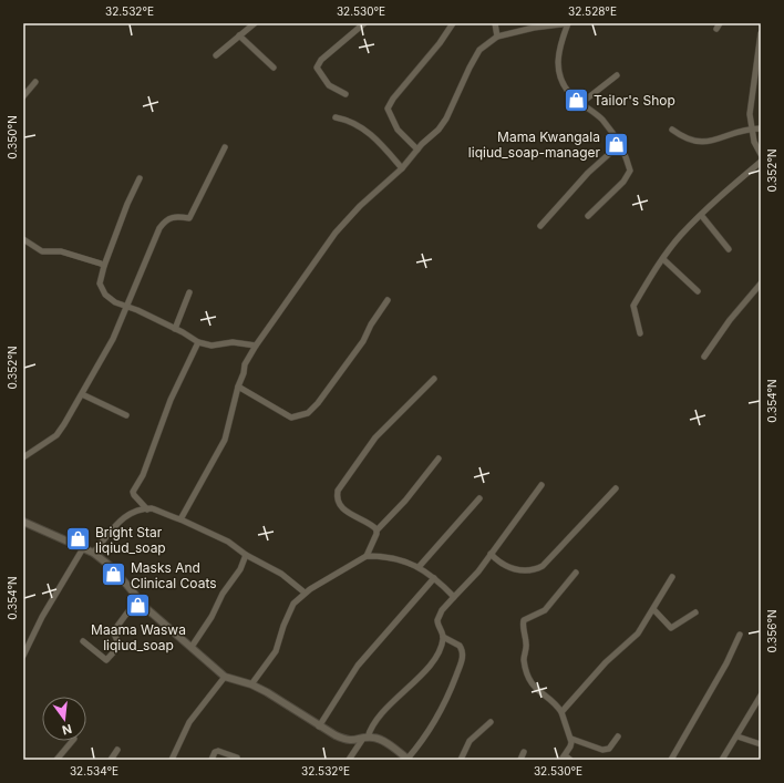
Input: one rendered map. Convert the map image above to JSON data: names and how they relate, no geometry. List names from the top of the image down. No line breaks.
{"places":{"shop":["Tailor's Shop","Mama Kwangala liqiud_soap-manager","Bright Star liqiud_soap","Masks And Clinical Coats","Maama Waswa liqiud_soap"]},"north":"bottom","coordinates":["32.532°E","32.530°E","32.528°E","0.350°N","0.352°N","0.354°N","0.356°N","32.534°E"]}
